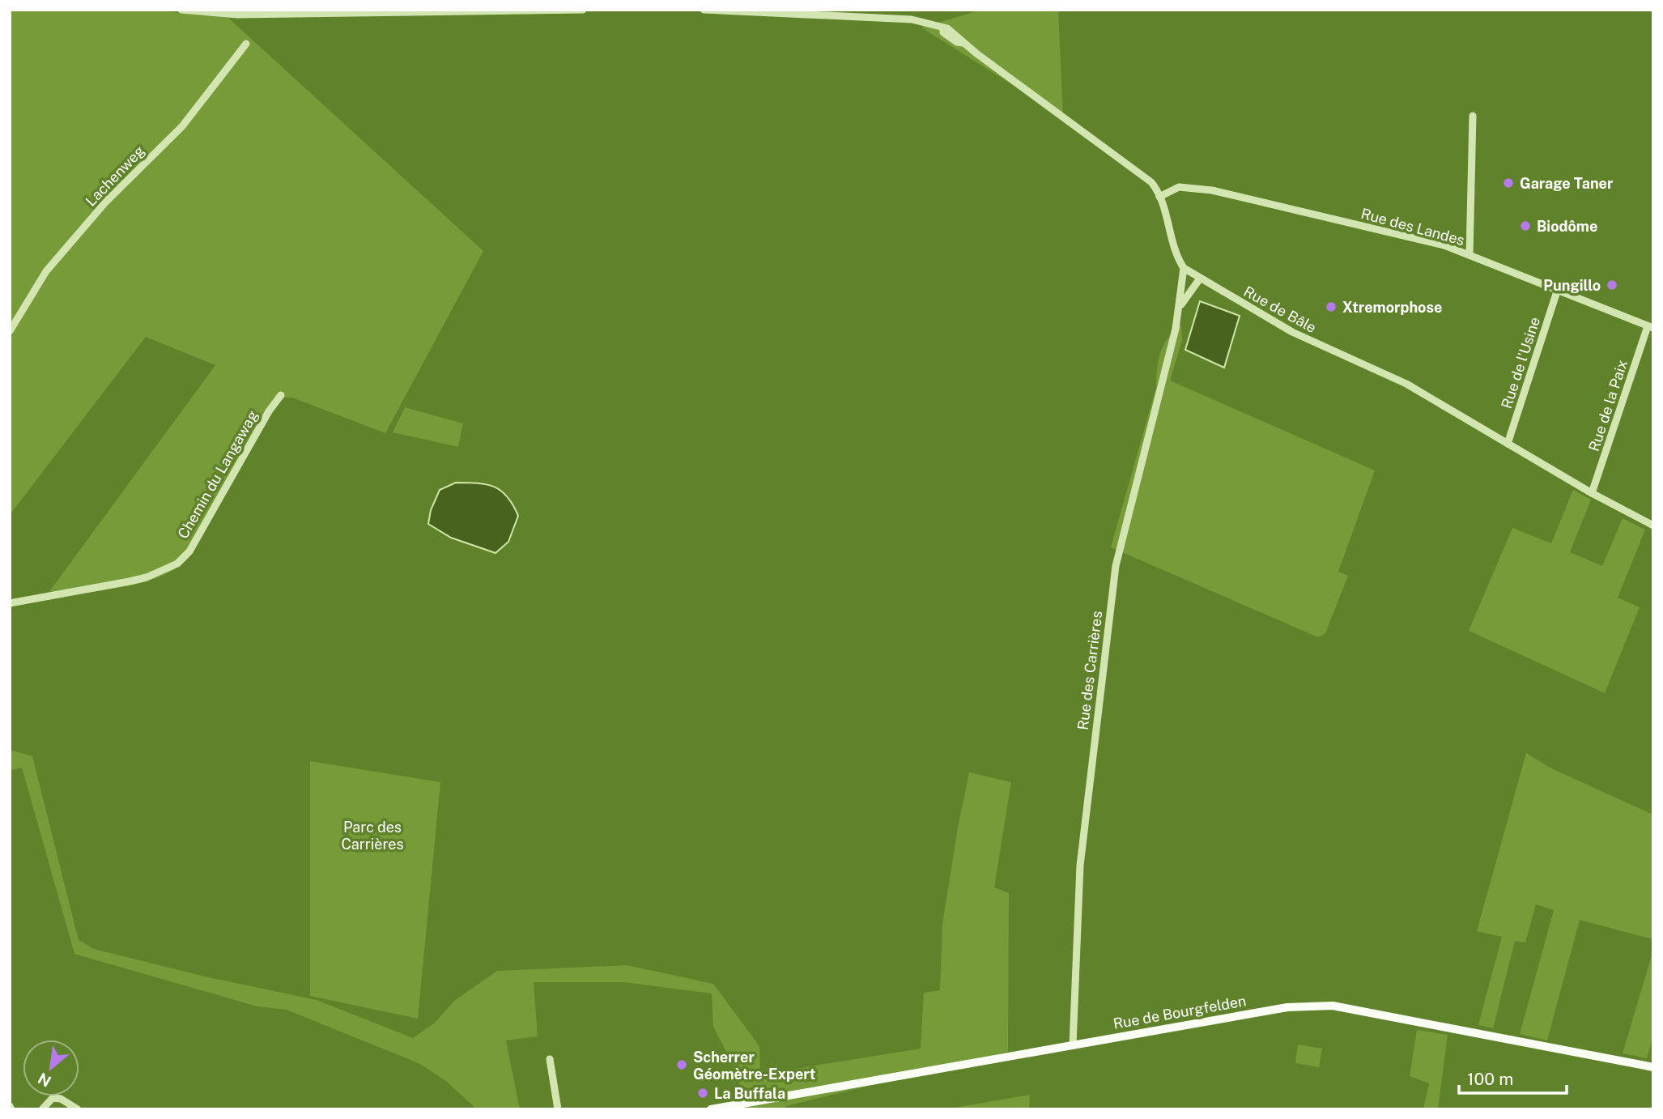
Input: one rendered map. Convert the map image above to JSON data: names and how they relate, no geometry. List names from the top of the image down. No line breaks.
{"streets":{"main road":["Rue de Bourgfelden"],"street":["Lachenweg","Rue des Landes","Rue de Bâle","Rue de l'Usine","Rue de la Paix","Chemin du Langawag","Rue des Carrières"]},"crossings":[["Rue des Landes","Rue de l'Usine"],["Rue des Landes","Rue de la Paix"],["Rue de Bâle","Rue de l'Usine"],["Rue de Bâle","Rue de la Paix"],["Rue de Bâle","Rue des Carrières"],["Rue des Carrières","Rue de Bourgfelden"]],"parks":["Parc des Carrières"],"places":["Garage Taner","Biodôme","Pungillo","Xtremorphose","Scherrer Géomètre-Expert","La Buffala"],"scale_bar":"100 m","north":"bottom left"}
